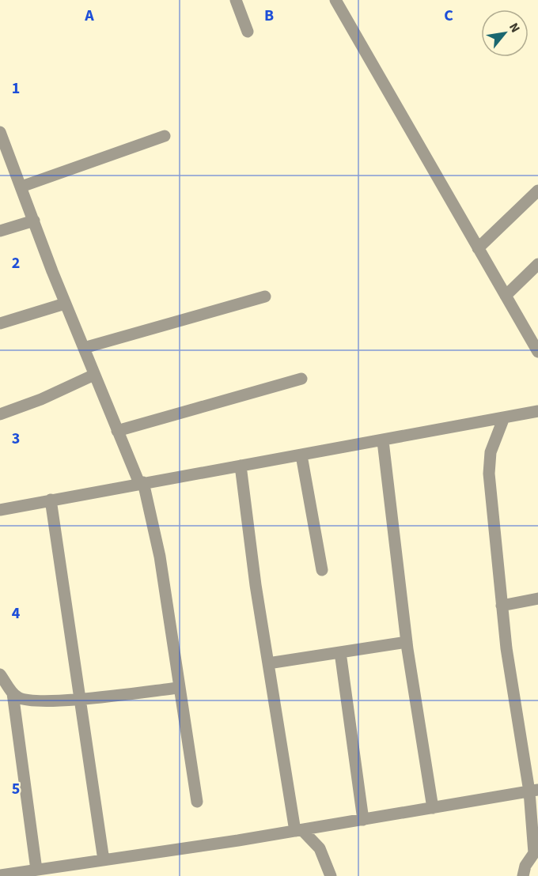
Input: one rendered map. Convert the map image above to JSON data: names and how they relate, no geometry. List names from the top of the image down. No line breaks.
{"north":"top right","grid":{"columns":["A","B","C"],"rows":["1","2","3","4","5"]}}
